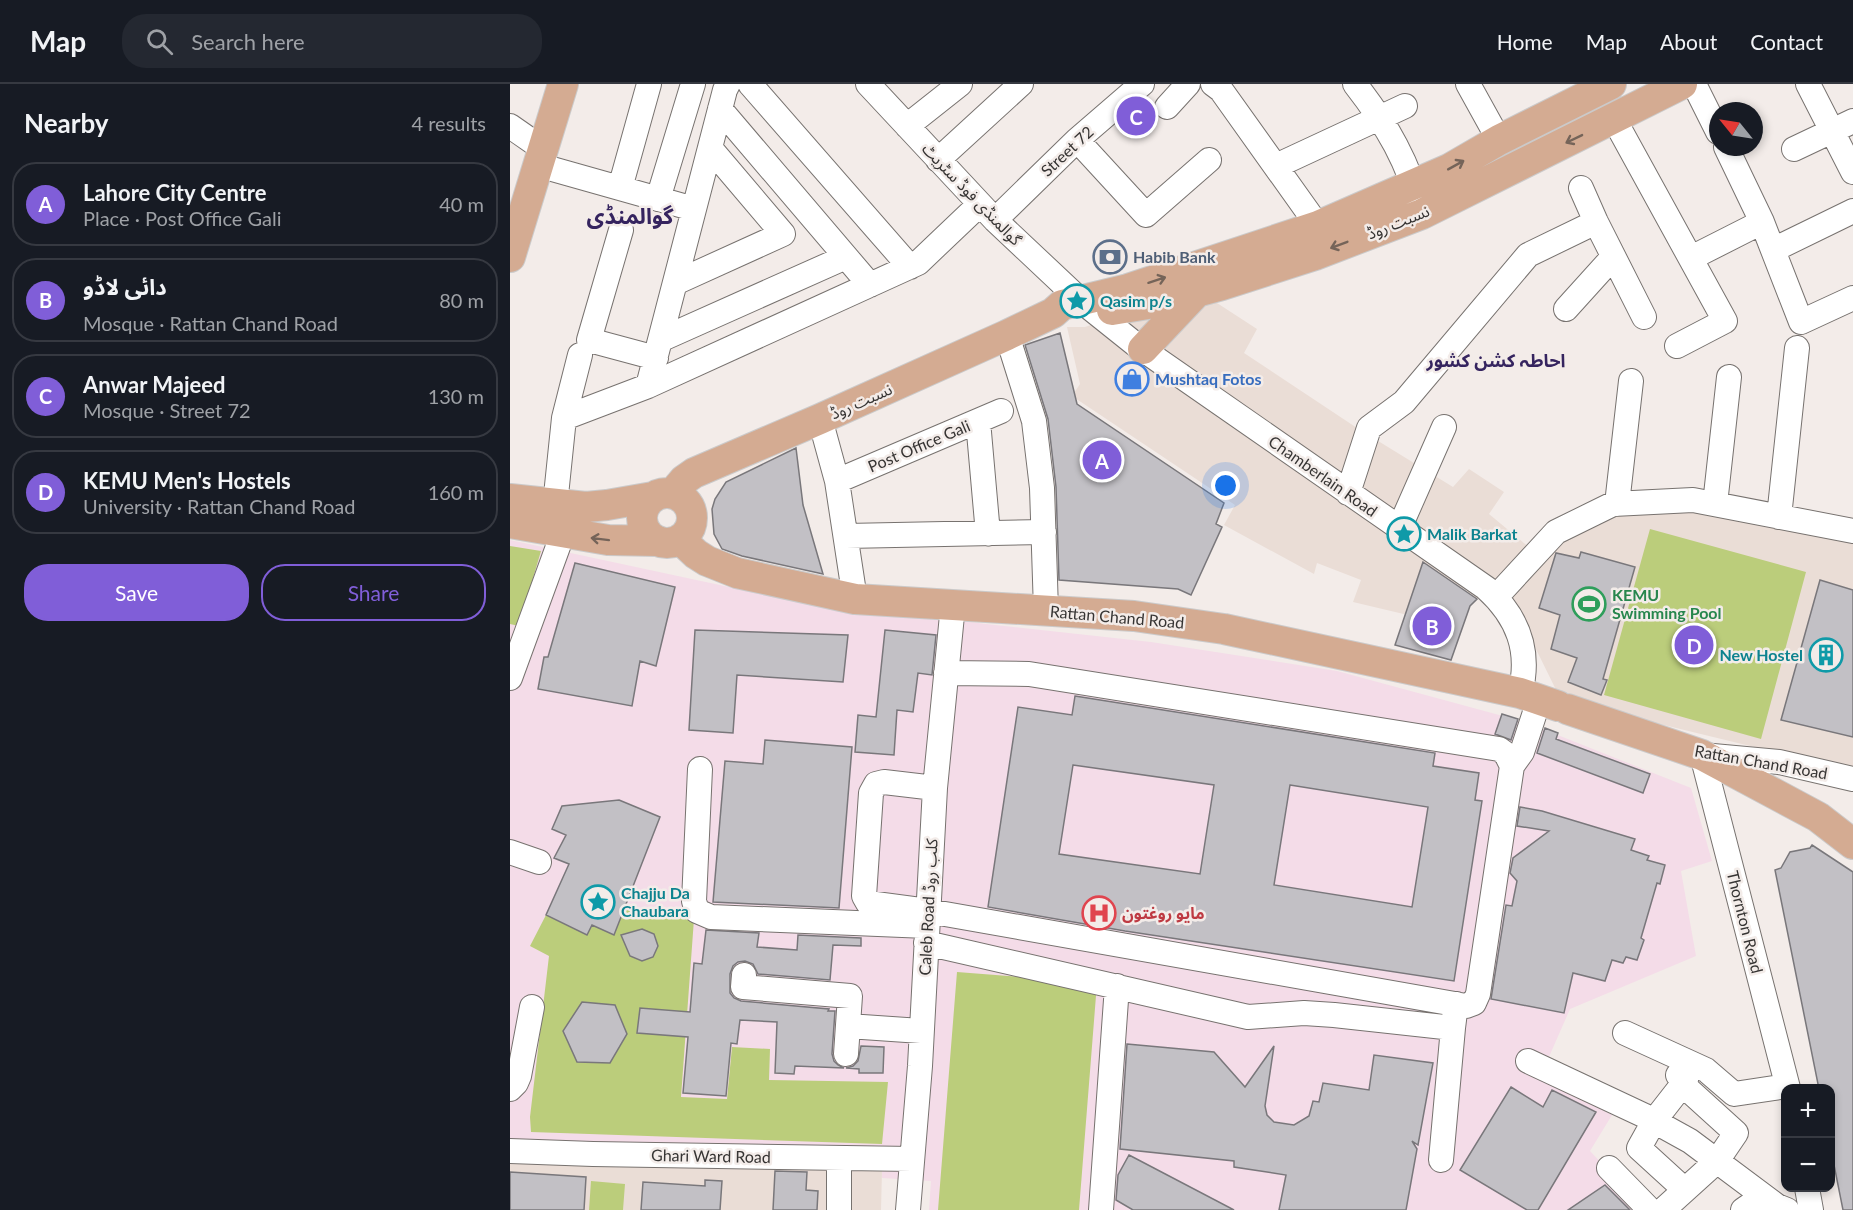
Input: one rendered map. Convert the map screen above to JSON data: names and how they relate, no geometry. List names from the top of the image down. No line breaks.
{"streets":{"main road":["نسبت روڈ","Rattan Chand Road"],"street":["Street 72","گوالمنڈی فوڈ سٹریٹ","Post Office Gali","Chamberlain Road","Caleb Road کلب روڈ","Thornton Road","Ghari Ward Road"]},"crossings":[["Street 72","گوالمنڈی فوڈ سٹریٹ"],["گوالمنڈی فوڈ سٹریٹ","نسبت روڈ"],["گوالمنڈی فوڈ سٹریٹ","Chamberlain Road"],["نسبت روڈ","Chamberlain Road"],["نسبت روڈ","Rattan Chand Road"],["Chamberlain Road","Rattan Chand Road"],["Rattan Chand Road","Caleb Road کلب روڈ"],["Rattan Chand Road","Thornton Road"],["Caleb Road کلب روڈ","Ghari Ward Road"]],"districts":["گوالمنڈی","احاطہ کشن کشور"],"places":{"bank":["Habib Bank"],"place":["Qasim p/s","Malik Barkat","Chajju Da Chaubara"],"shop":["Mushtaq Fotos"],"sports":["KEMU Swimming Pool"],"building":["New Hostel"],"hospital":["مایو روغتون"]},"north":"top left","page":{"header":"Map","search":"Search here","nav":["Home","Map","About","Contact"],"heading":["Nearby","4 results"],"pins":["C","A","B","D"],"list":[{"mark":"A","name":"Lahore City Centre","note":"Place · Post Office Gali","value":"40 m"},{"mark":"B","name":"دائی لاڈو","note":"Mosque · Rattan Chand Road","value":"80 m"},{"mark":"C","name":"Anwar Majeed","note":"Mosque · Street 72","value":"130 m"},{"mark":"D","name":"KEMU Men's Hostels","note":"University · Rattan Chand Road","value":"160 m"}],"buttons":["Save","Share"],"map_buttons":["+","−"]}}
